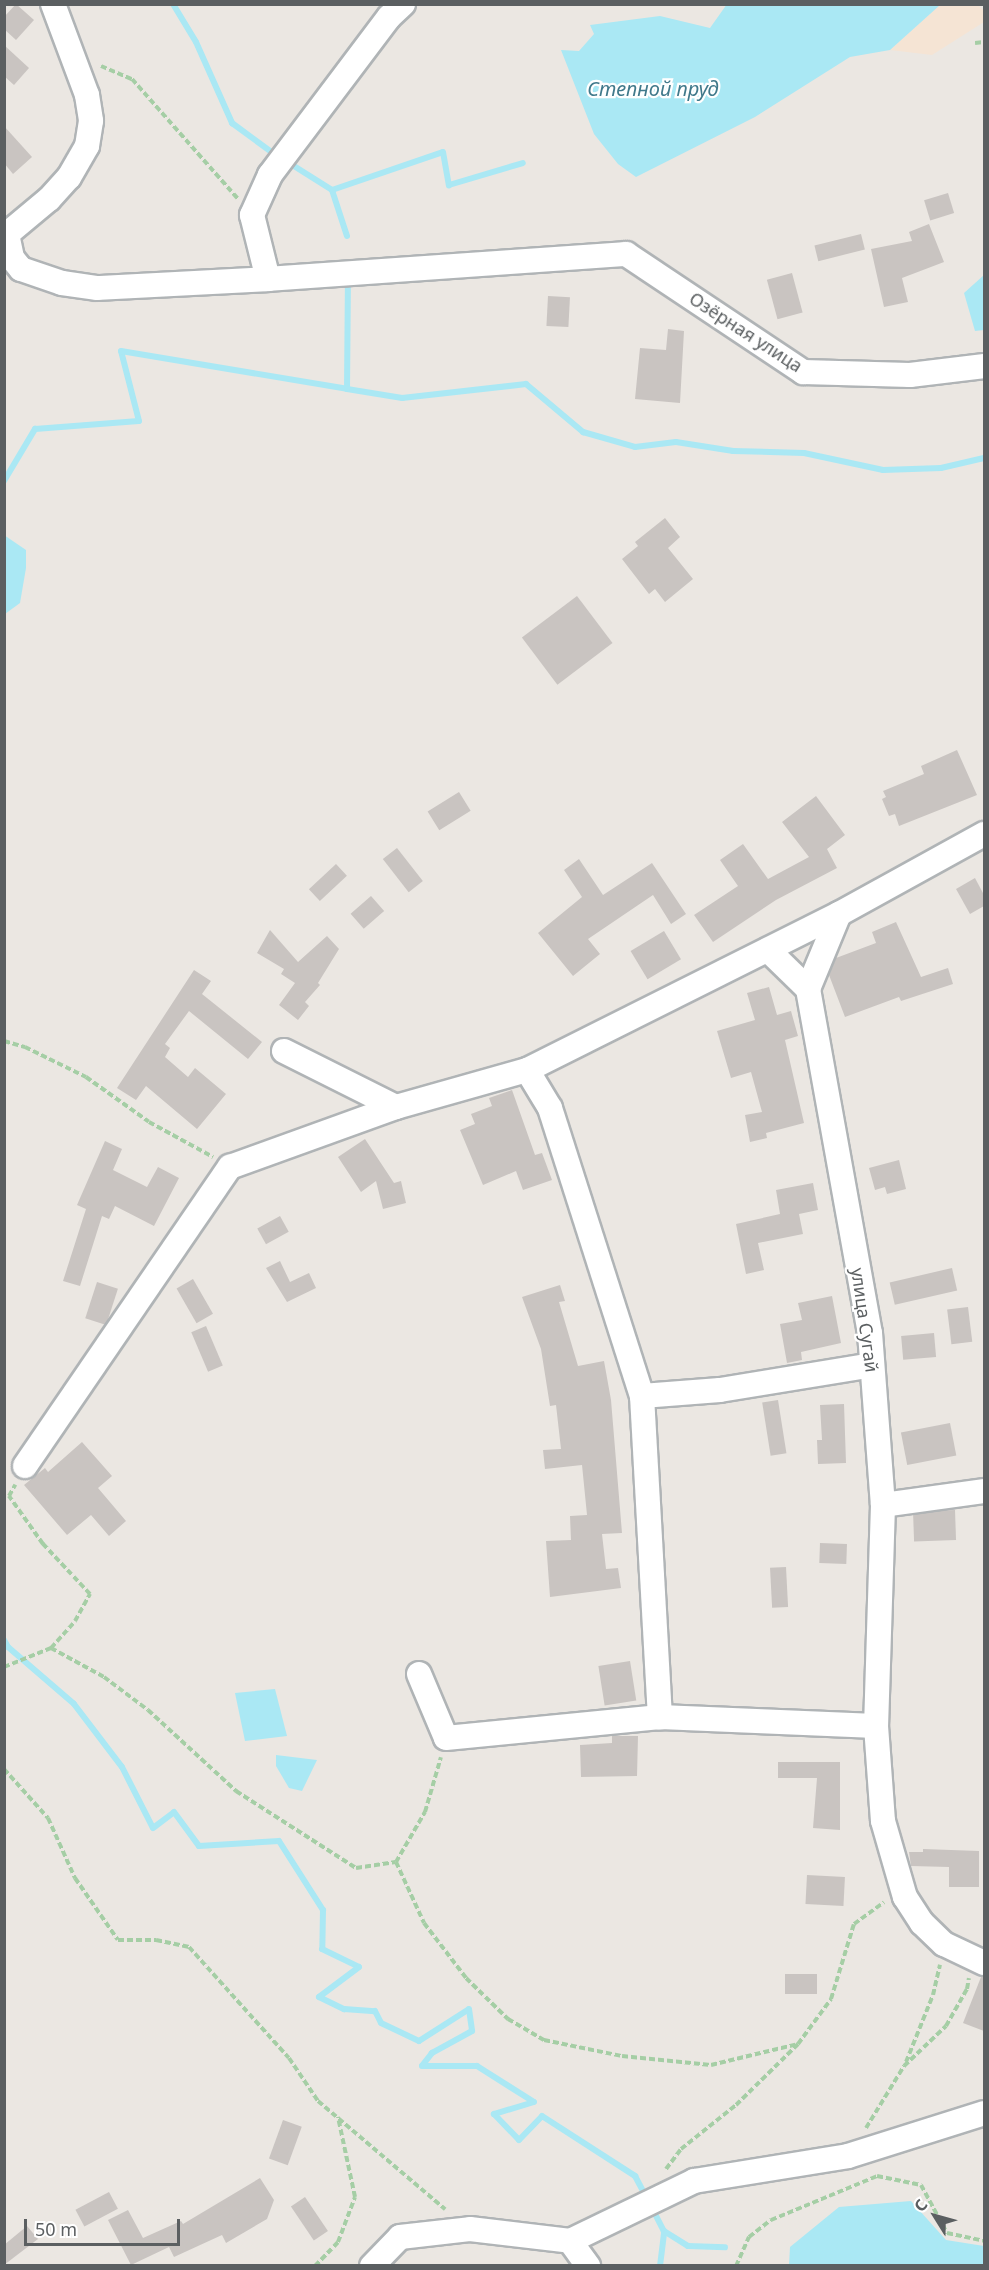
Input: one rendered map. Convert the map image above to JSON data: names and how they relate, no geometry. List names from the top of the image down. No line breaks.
{"streets":{"street":["Озёрная улица","улица Сугай"]},"water":["Степной пруд"],"scale_bar":"50 m","north":"top left"}
